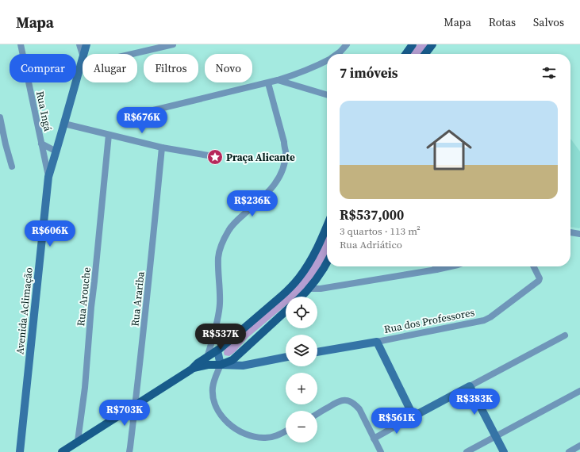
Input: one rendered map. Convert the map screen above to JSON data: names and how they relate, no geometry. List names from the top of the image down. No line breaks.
{"streets":{"street":["Rua Ingá","Rua Arouche","Rua Arariba","Avenida Aclimação","Rua dos Professores"]},"crossings":[["Rua Ingá","Avenida Aclimação"]],"places":{"place":["Praça Alicante"]},"page":{"header":"Mapa","nav":["Mapa","Rotas","Salvos"],"chip":["Comprar","Alugar","Filtros","Novo"],"heading":"7 imóveis","list":[{"name":"R$537,000","note":"3 quartos · 113 m² · Rua Adriático"}],"price":["R$676K","R$236K","R$606K","R$537K","R$383K","R$703K","R$561K"],"map_buttons":["+","−"]}}
